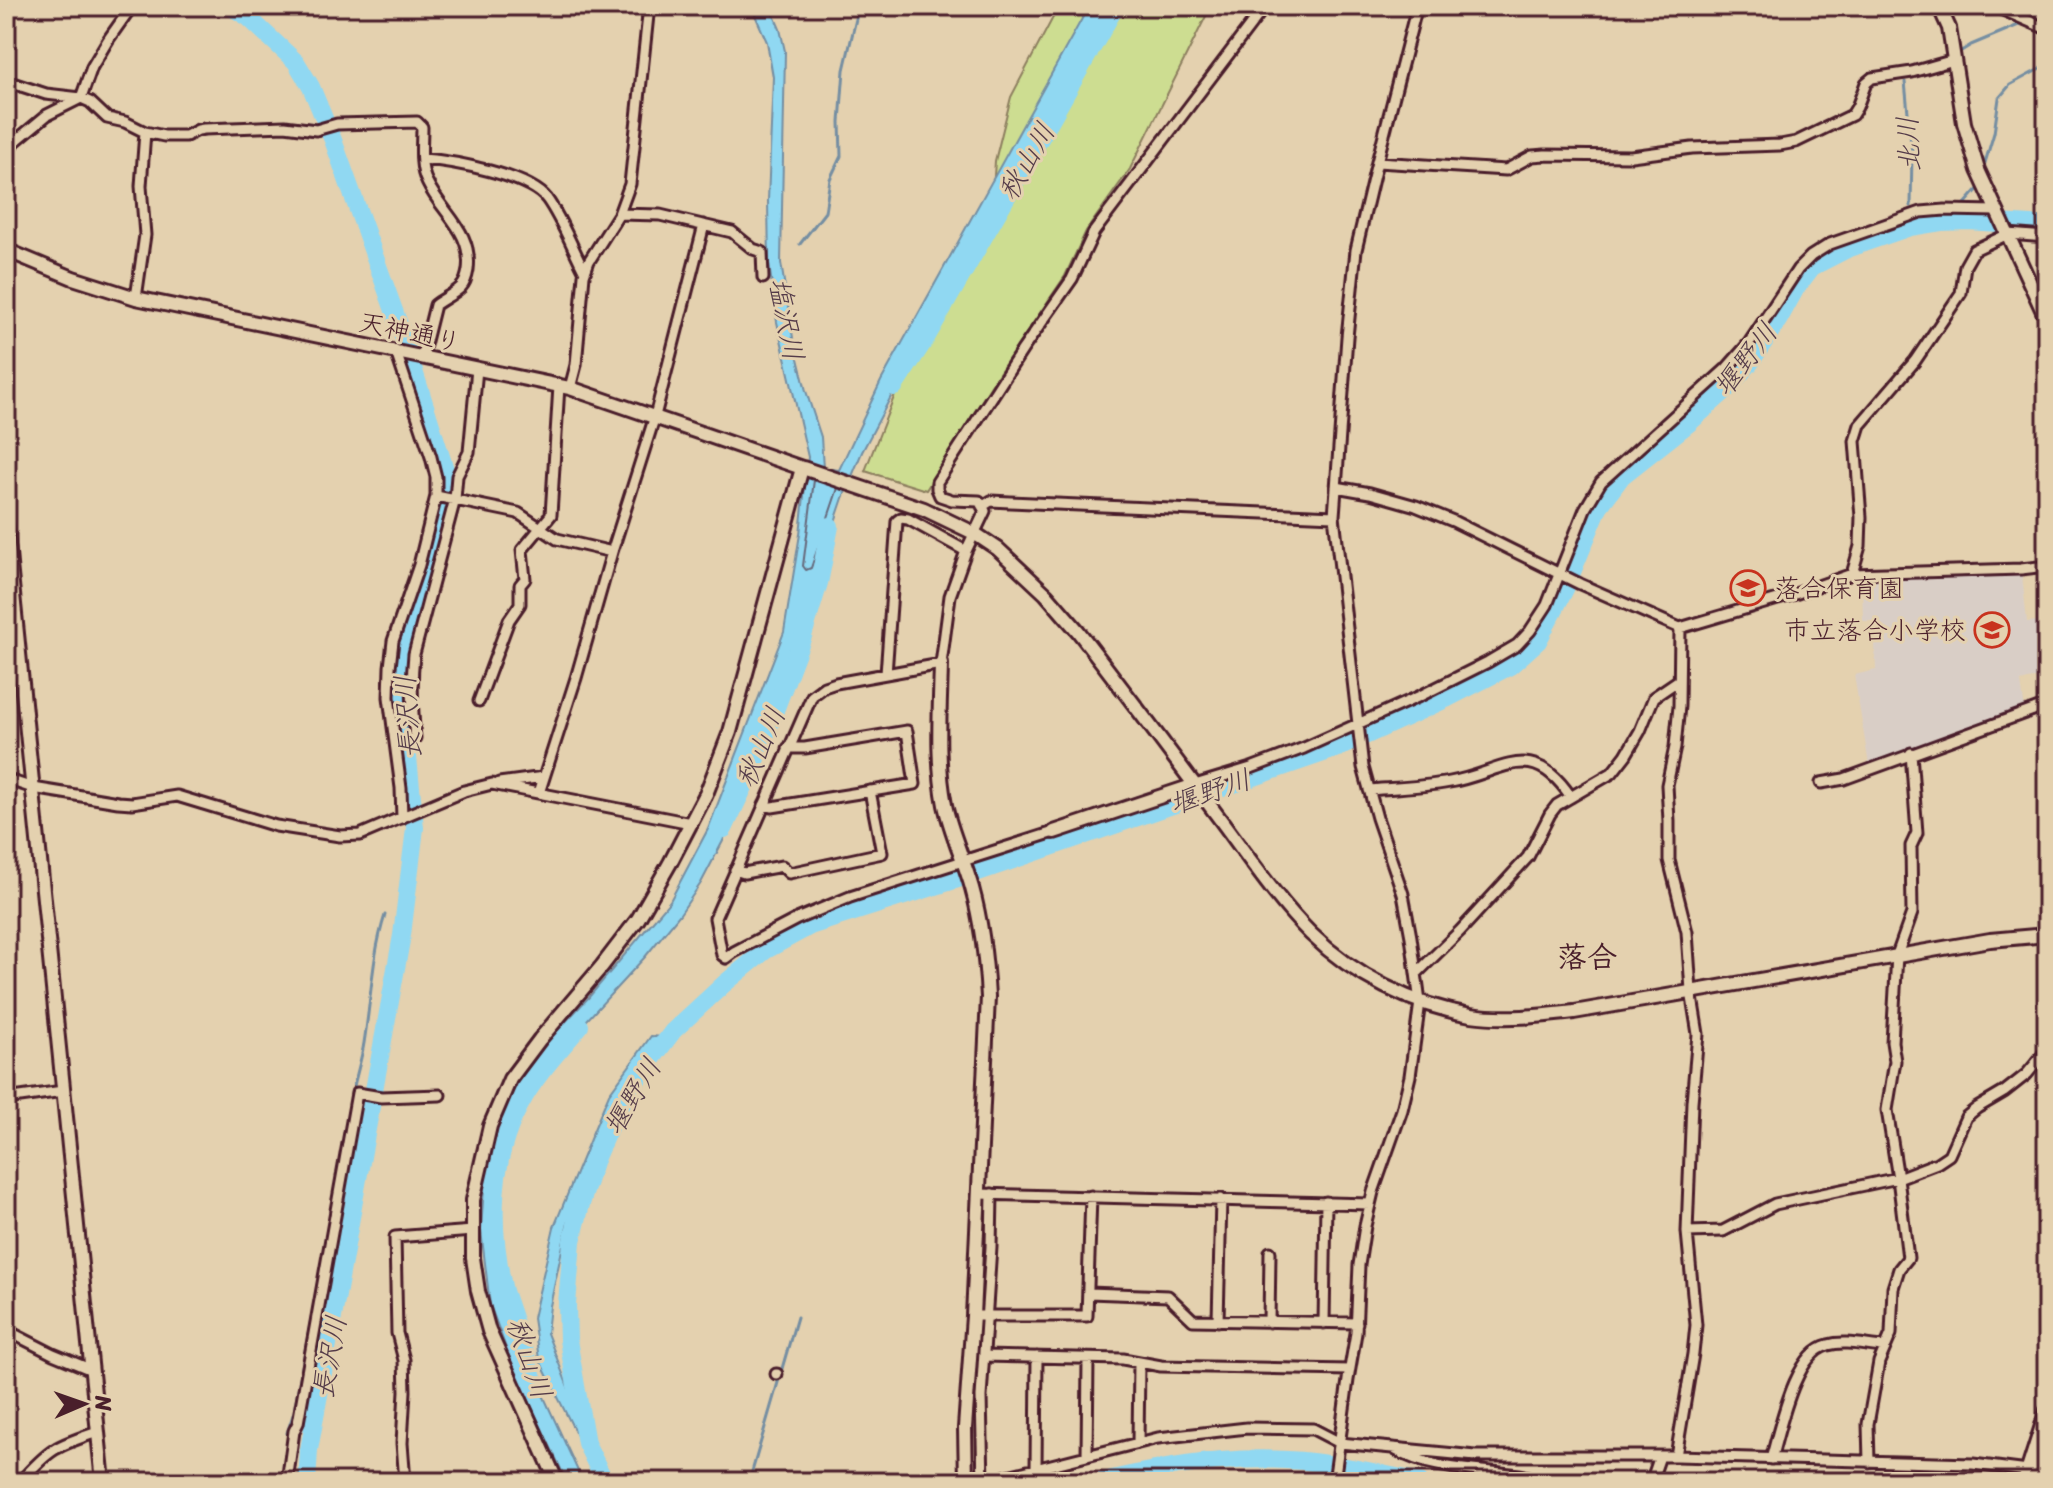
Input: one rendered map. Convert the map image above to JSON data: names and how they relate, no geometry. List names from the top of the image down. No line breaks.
{"streets":{"street":["天神通り"]},"districts":["落合"],"water":["北川","秋山川","塩沢川","堰野川","長沢川"],"places":{"school or university":["落合保育園","市立落合小学校"]},"north":"right"}
